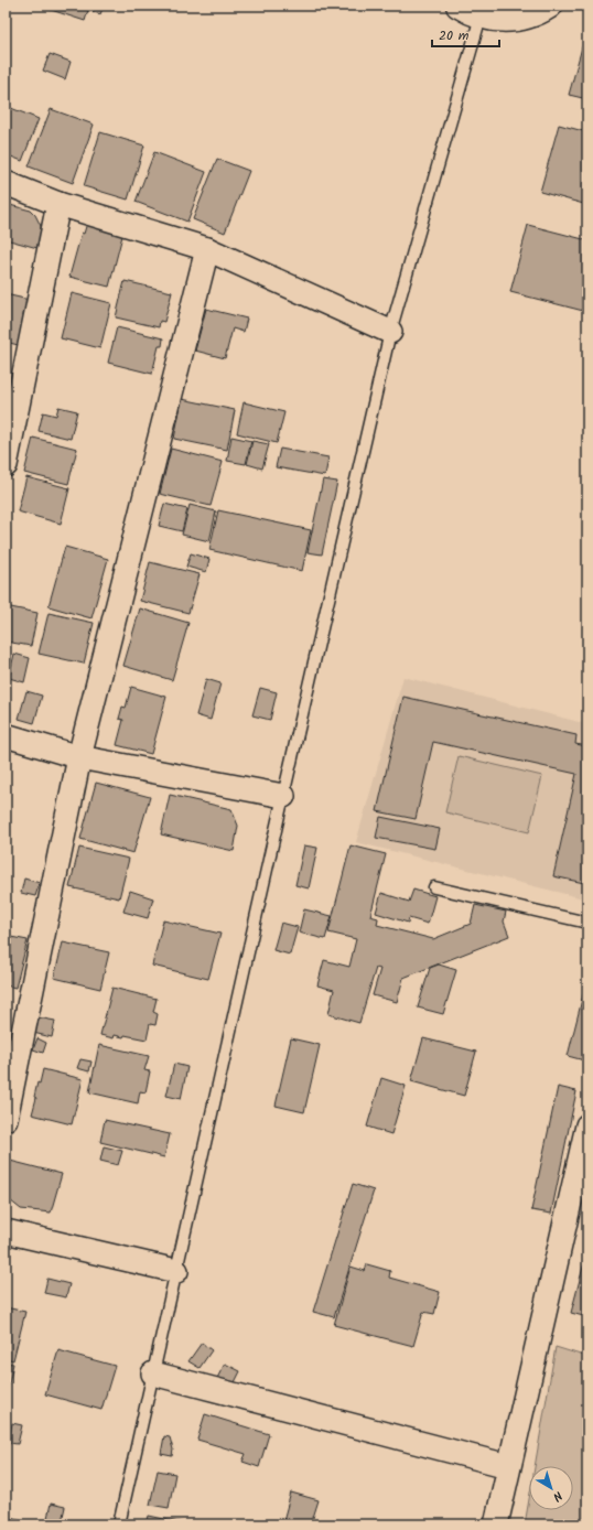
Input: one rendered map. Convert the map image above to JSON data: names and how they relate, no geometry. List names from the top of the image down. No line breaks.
{"scale_bar":"20 m","north":"bottom right"}
